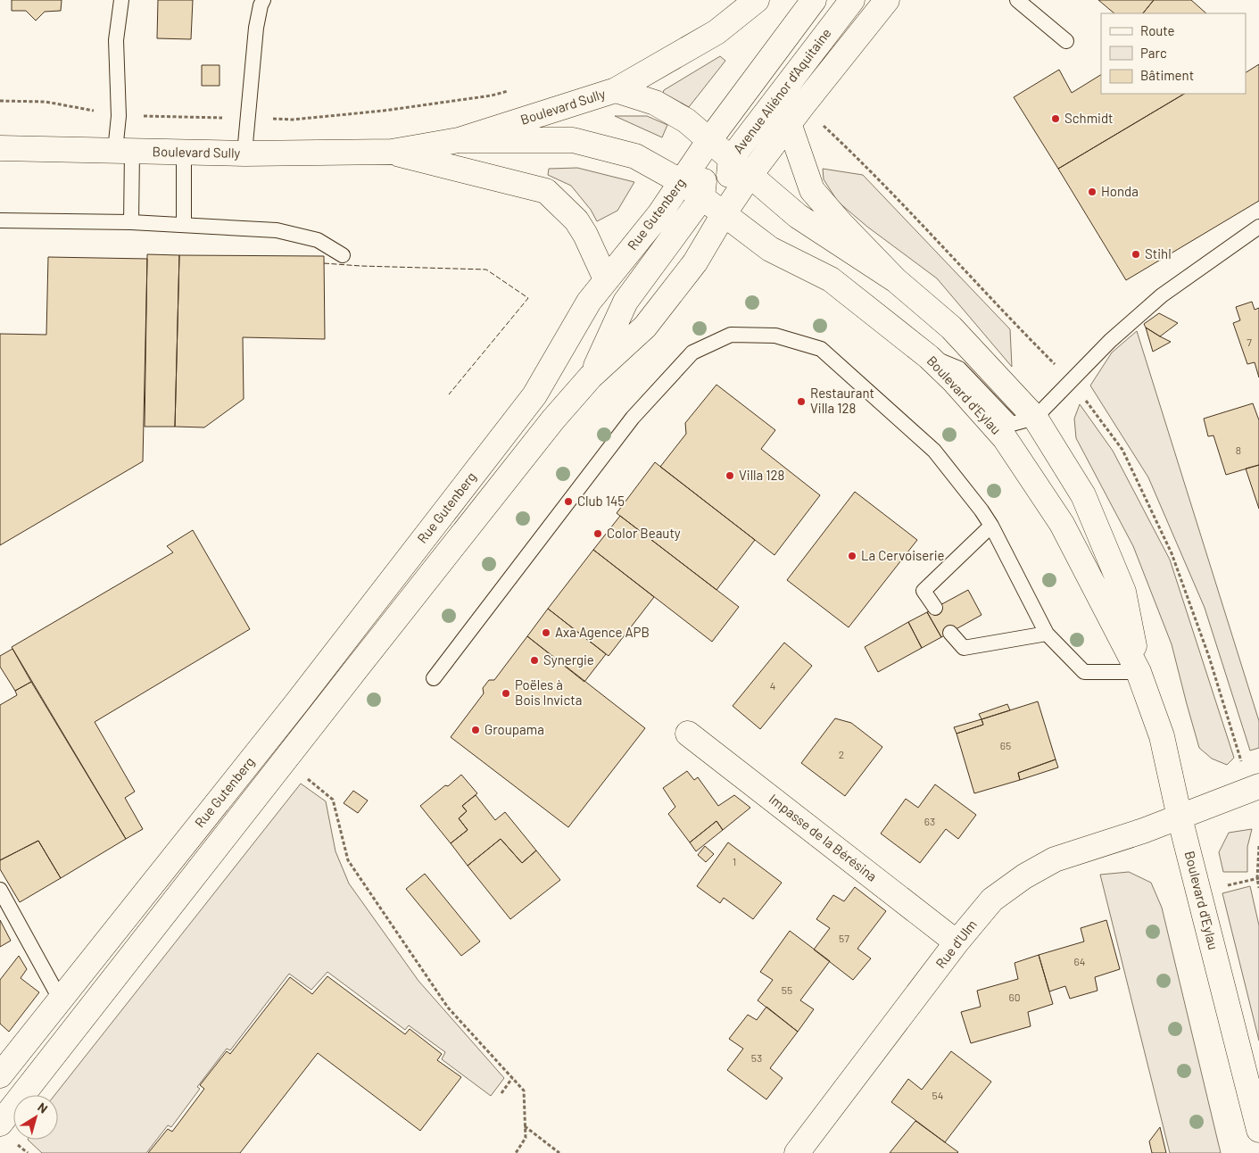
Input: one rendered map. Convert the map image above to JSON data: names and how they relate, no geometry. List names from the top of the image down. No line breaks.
{"streets":{"main road":["Avenue Aliénor d'Aquitaine","Boulevard Sully","Rue Gutenberg","Boulevard d'Eylau","Impasse de la Bérésina","Rue d'Ulm"]},"crossings":[["Avenue Aliénor d'Aquitaine","Rue Gutenberg"],["Avenue Aliénor d'Aquitaine","Boulevard d'Eylau"],["Boulevard Sully","Rue Gutenberg"],["Boulevard Sully","Boulevard d'Eylau"],["Rue Gutenberg","Boulevard d'Eylau"],["Boulevard d'Eylau","Rue d'Ulm"],["Impasse de la Bérésina","Rue d'Ulm"]],"places":["Schmidt","Honda","Stihl","Restaurant Villa 128","Villa 128","Club 145","Color Beauty","La Cervoiserie","Axa Agence APB","Synergie","Poëles à Bois Invicta","Groupama"],"house_numbers":["7","8","4","65","2","63","1","57","64","55","60","53","54"],"legend":["Route","Parc","Bâtiment"],"north":"top right"}
